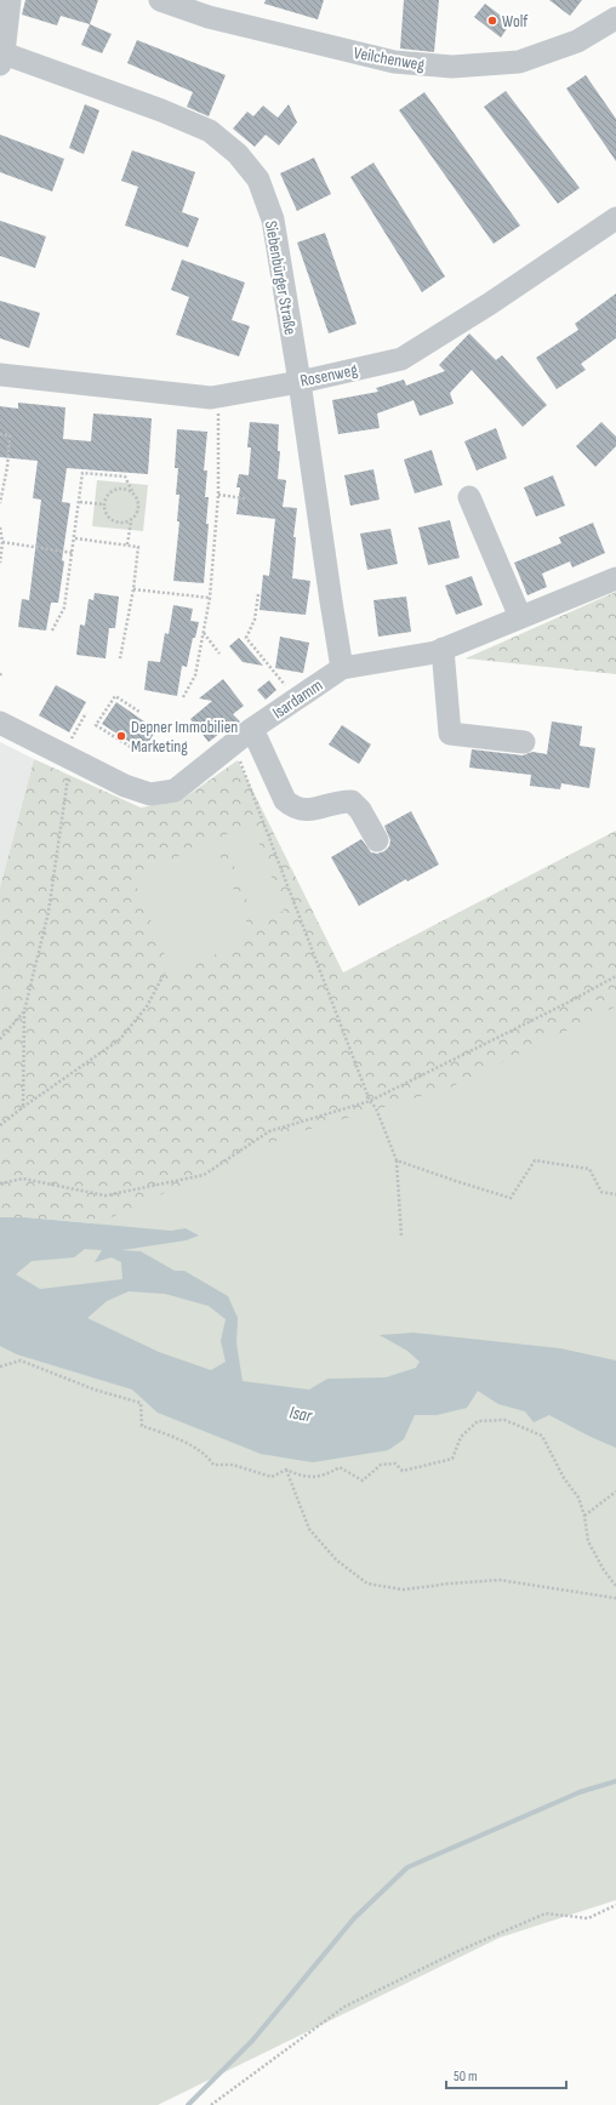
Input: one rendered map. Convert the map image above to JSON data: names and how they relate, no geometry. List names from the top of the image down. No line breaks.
{"streets":{"street":["Veilchenweg","Siebenbürger Straße","Rosenweg","Isardamm"]},"crossings":[["Siebenbürger Straße","Rosenweg"],["Siebenbürger Straße","Isardamm"]],"water":["Isar"],"places":["Wolf","Depner Immobilien Marketing"],"scale_bar":"50 m"}
